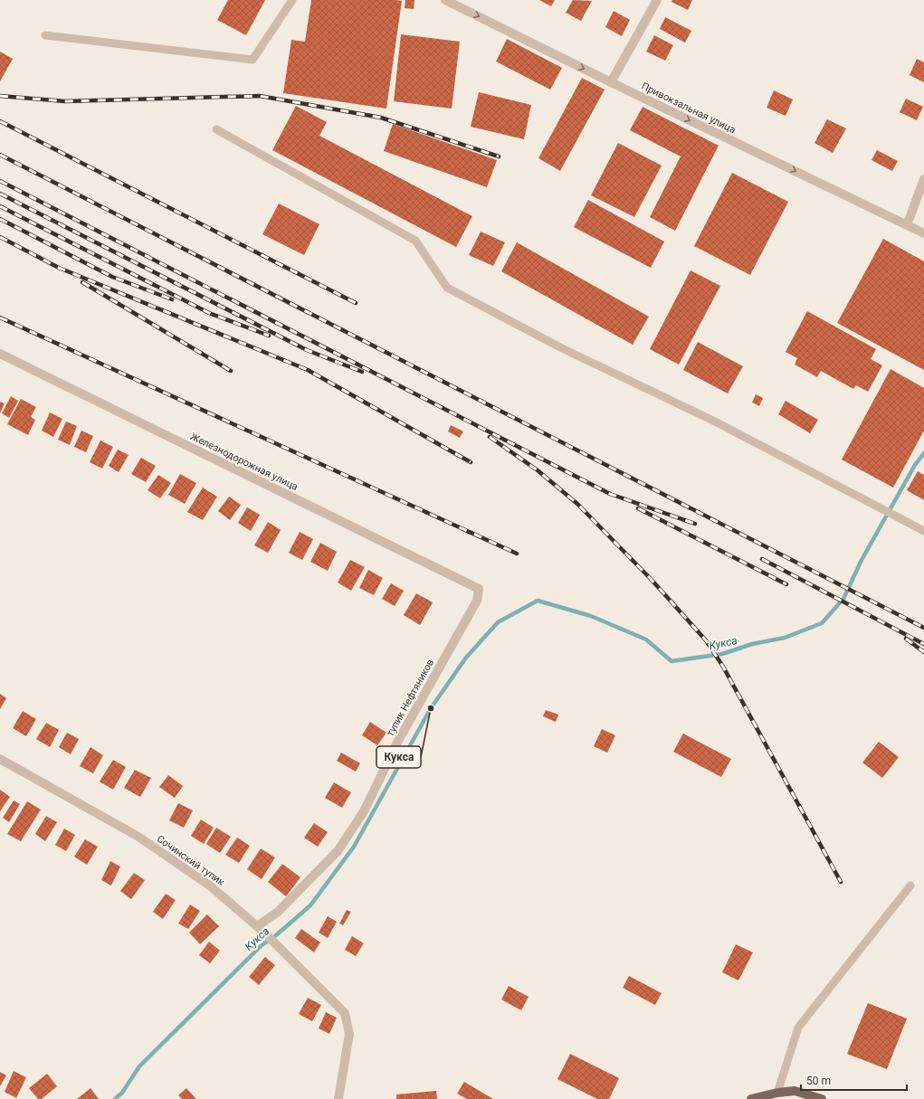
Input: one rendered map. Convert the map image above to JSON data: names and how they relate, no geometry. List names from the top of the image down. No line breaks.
{"streets":{"street":["Привокзальная улица","Железнодорожная улица","тупик Нефтяников","Сочинский тупик"]},"crossings":[["Железнодорожная улица","тупик Нефтяников"],["тупик Нефтяников","Сочинский тупик"]],"one_way":["Привокзальная улица"],"water":["Кукса"],"places":["Кукса"],"scale_bar":"50 m"}
